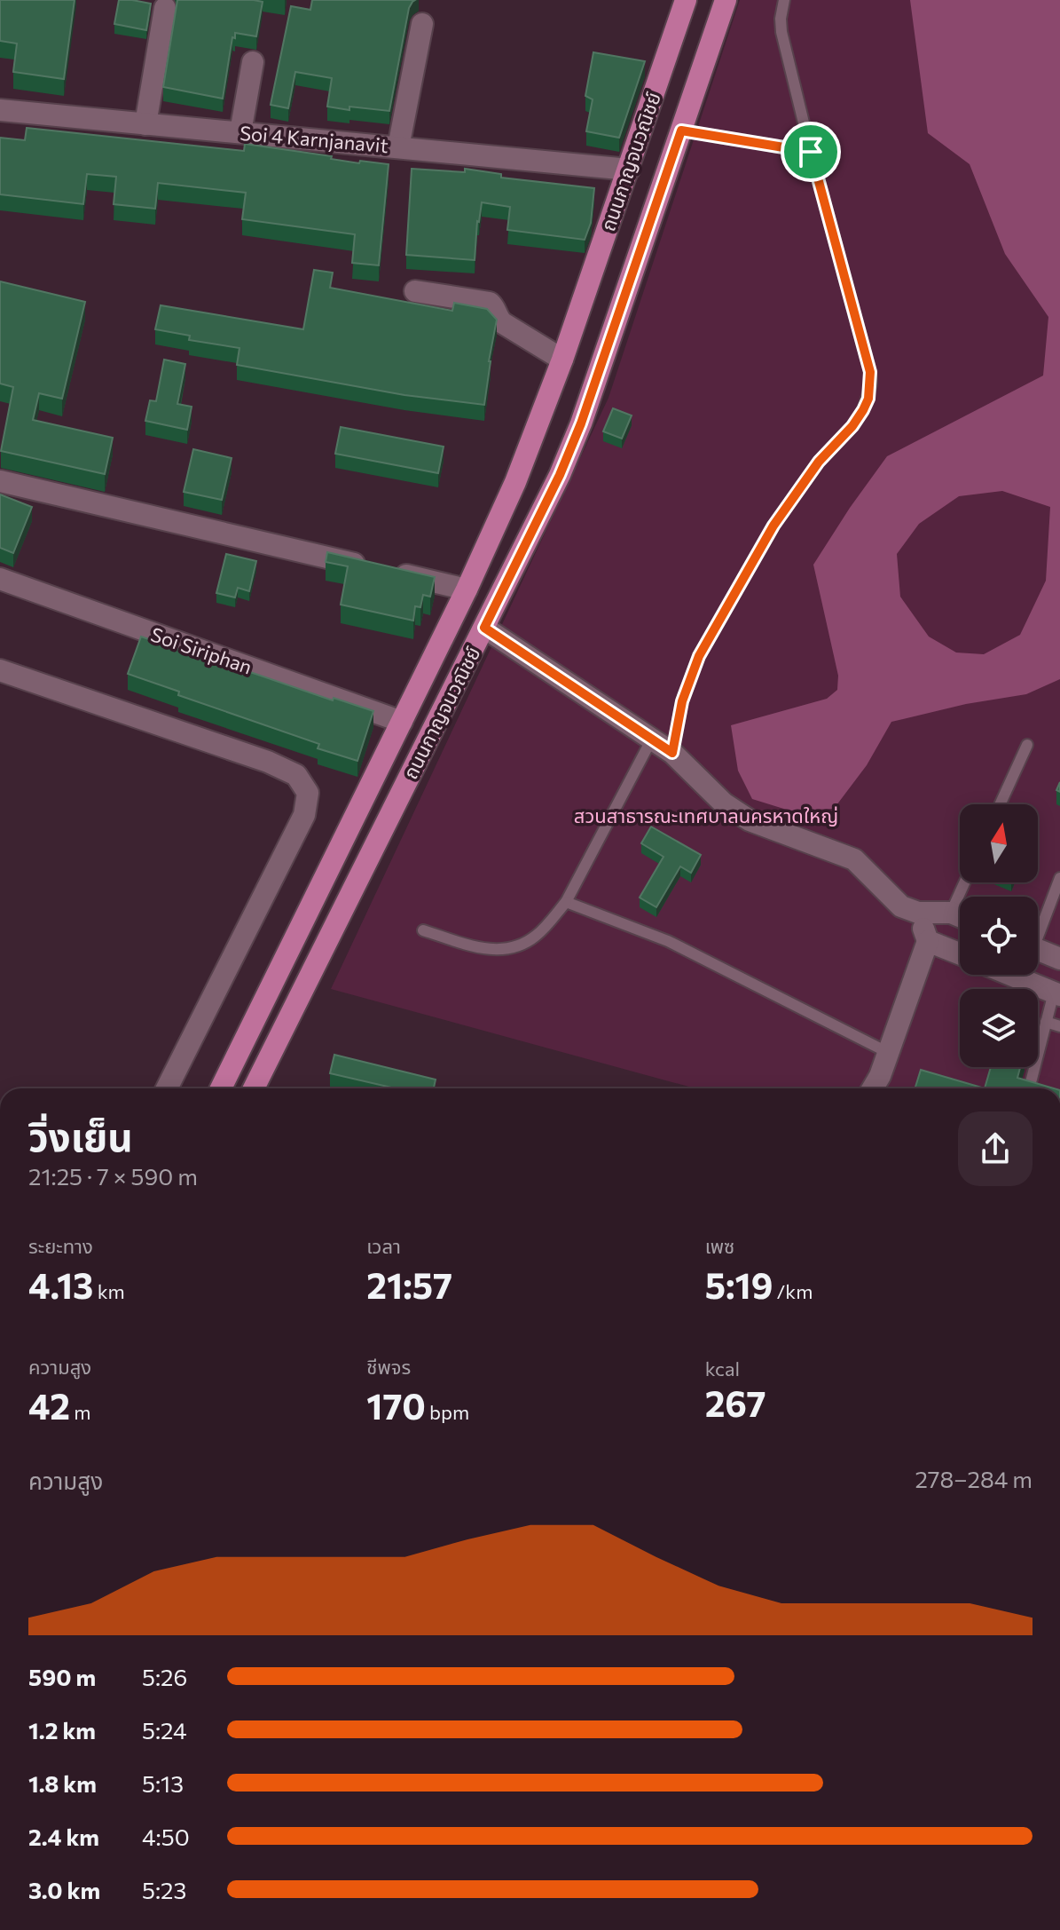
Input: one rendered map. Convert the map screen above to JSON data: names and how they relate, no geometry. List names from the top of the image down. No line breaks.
{"streets":{"main road":["ถนนกาญจนวณิชย์"],"street":["Soi 4 Karnjanavit","Soi Siriphan"]},"crossings":[["Soi 4 Karnjanavit","ถนนกาญจนวณิชย์"],["ถนนกาญจนวณิชย์","Soi Siriphan"]],"parks":["สวนสาธารณะเทศบาลนครหาดใหญ่"],"north":"top","page":{"heading":["วิ่งเย็น","21:25 · 7 × 590 m"],"stats":[["ระยะทาง","4.13 km"],["เวลา","21:57"],["เพซ","5:19 /km"],["ความสูง","42 m"],["ชีพจร","170 bpm"],["kcal","267"]],"chart":["ความสูง","278–284 m"],"list":[{"name":"590 m","note":"5:26"},{"name":"1.2 km","note":"5:24"},{"name":"1.8 km","note":"5:13"},{"name":"2.4 km","note":"4:50"},{"name":"3.0 km","note":"5:23"}]}}
